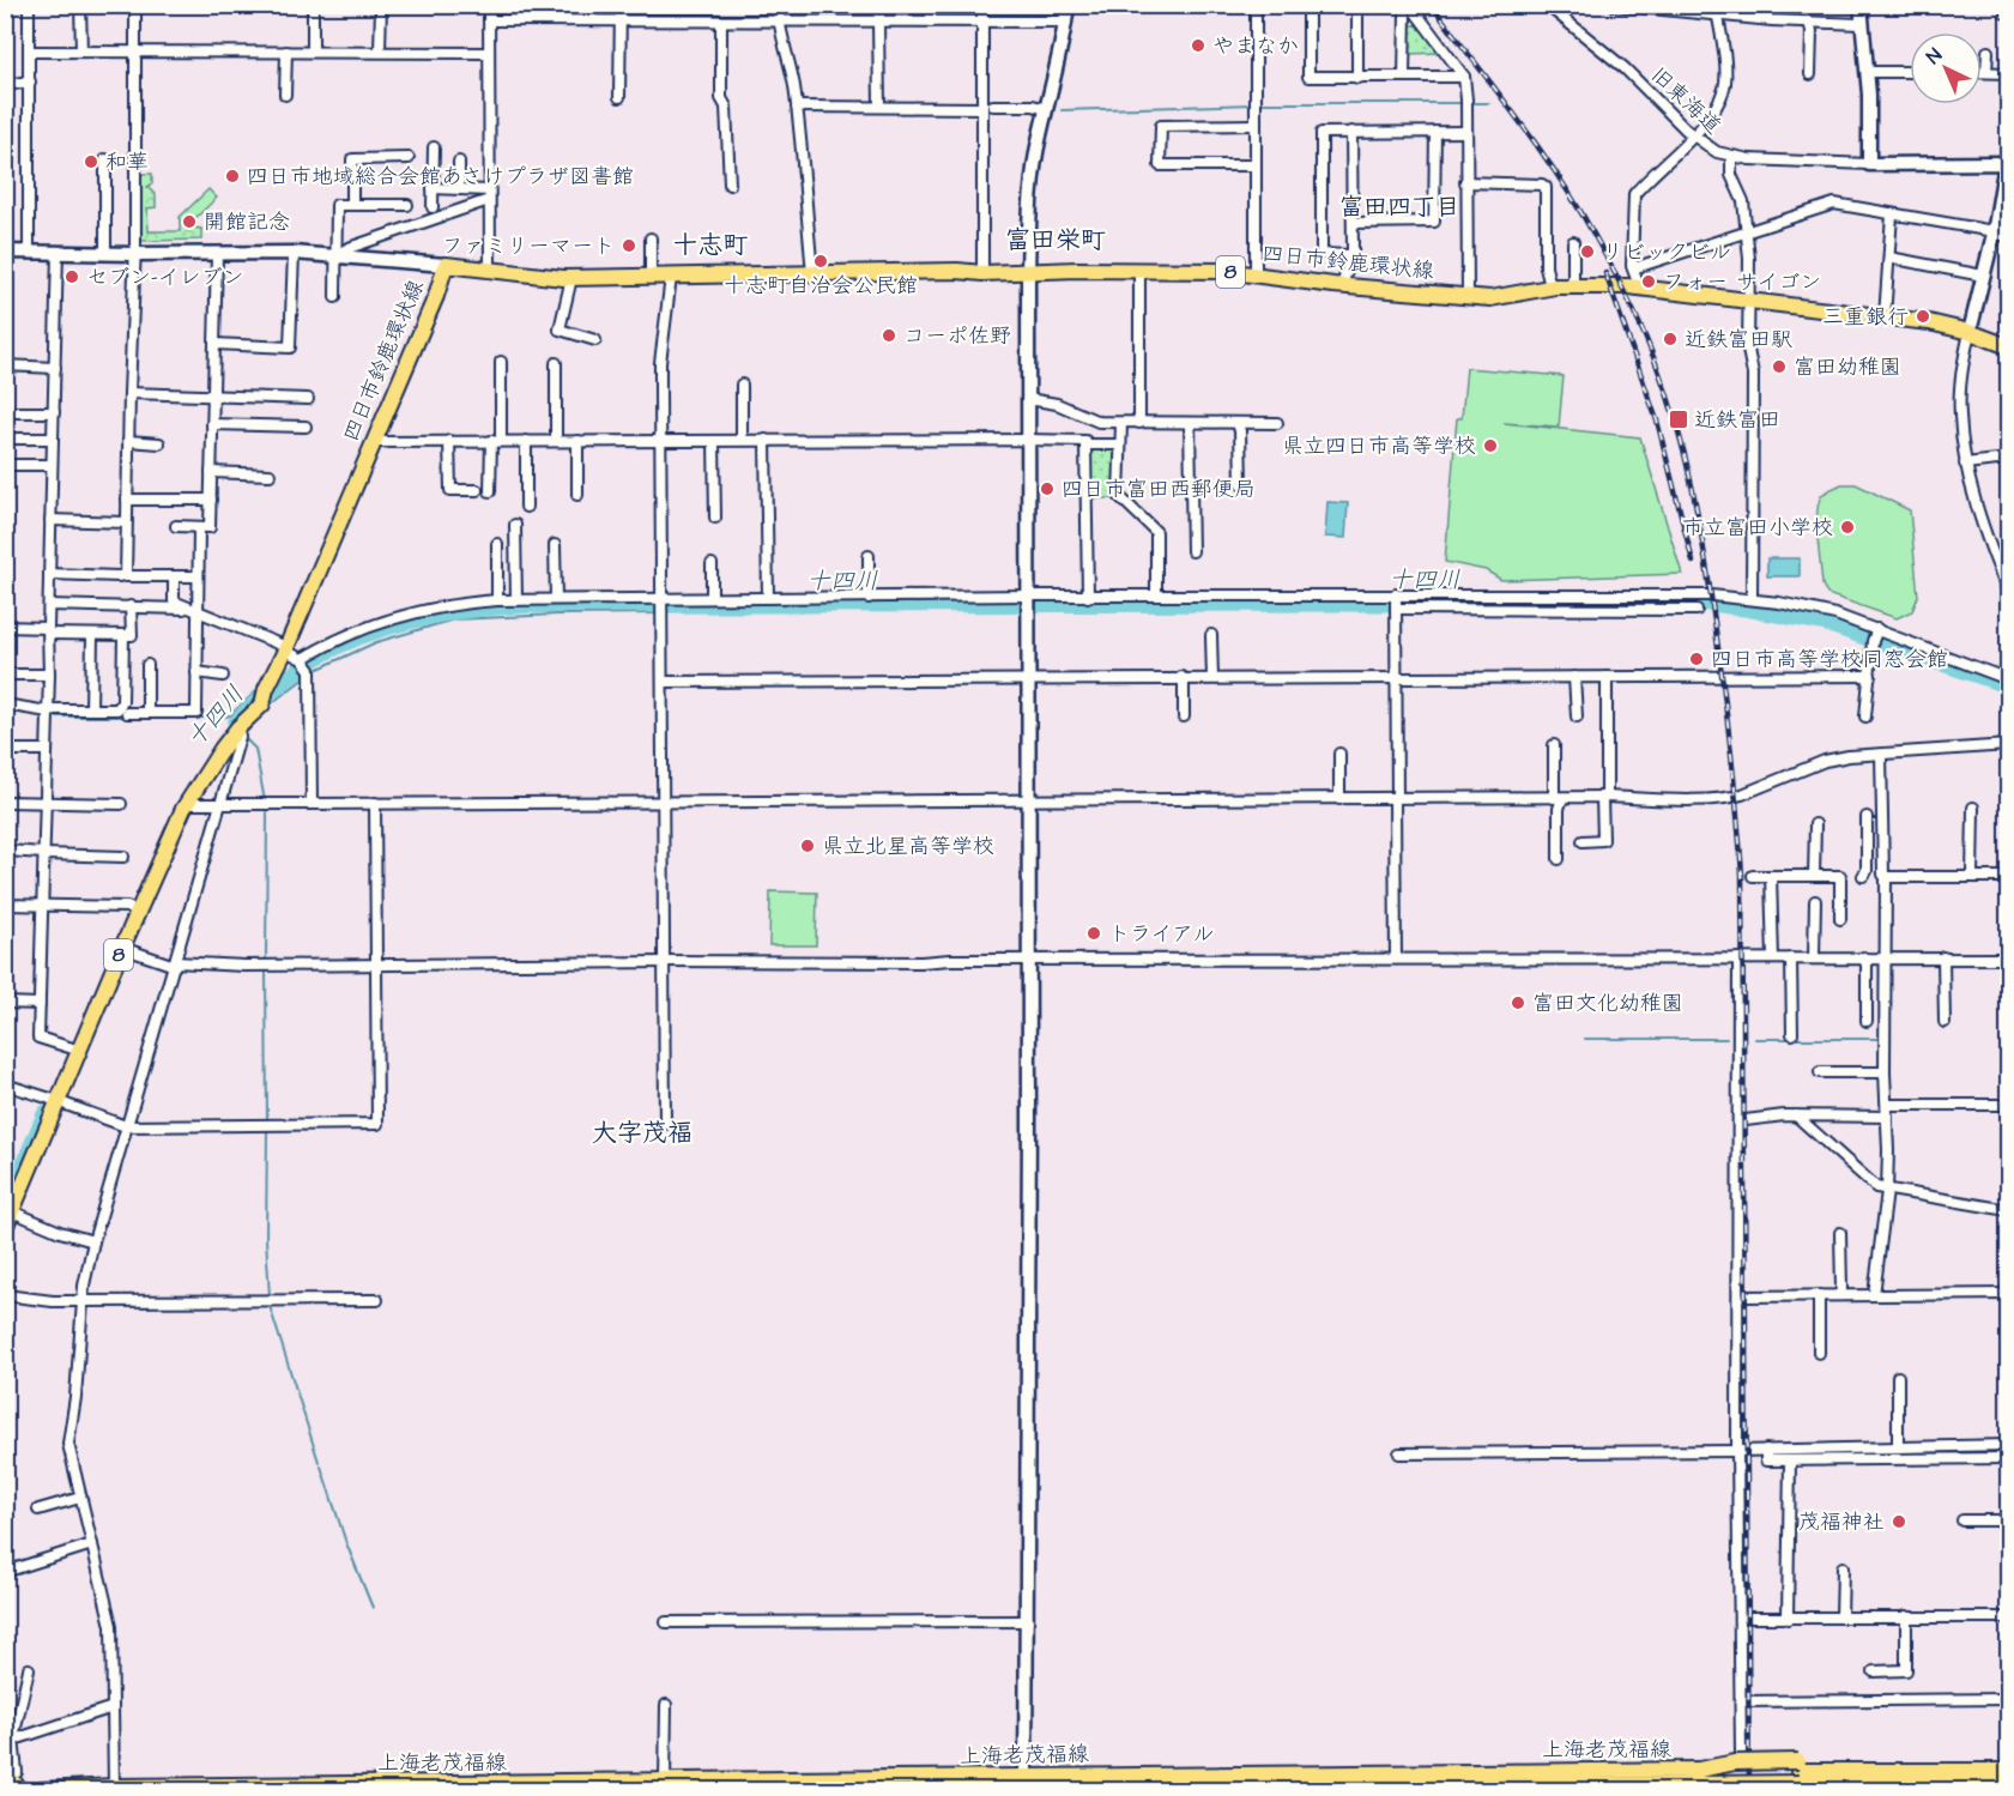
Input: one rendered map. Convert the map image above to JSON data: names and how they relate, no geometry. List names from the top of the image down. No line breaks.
{"streets":{"main road":["四日市鈴鹿環状線","8","上海老茂福線"],"street":["旧東海道"]},"districts":["富田四丁目","富田栄町","十志町","大字茂福"],"water":["十四川"],"places":{"other":["やまなか","和華","四日市地域総合会館あさけプラザ図書館","開館記念","ファミリーマート","リビックビル","十志町自治会公民館","セブン-イレブン","フォー サイゴン","三重銀行","コーポ佐野","近鉄富田駅","富田幼稚園","県立四日市高等学校","四日市富田西郵便局","市立富田小学校","四日市高等学校同窓会館","県立北星高等学校","トライアル","富田文化幼稚園","茂福神社"],"transit":["近鉄富田"]},"north":"top left"}
